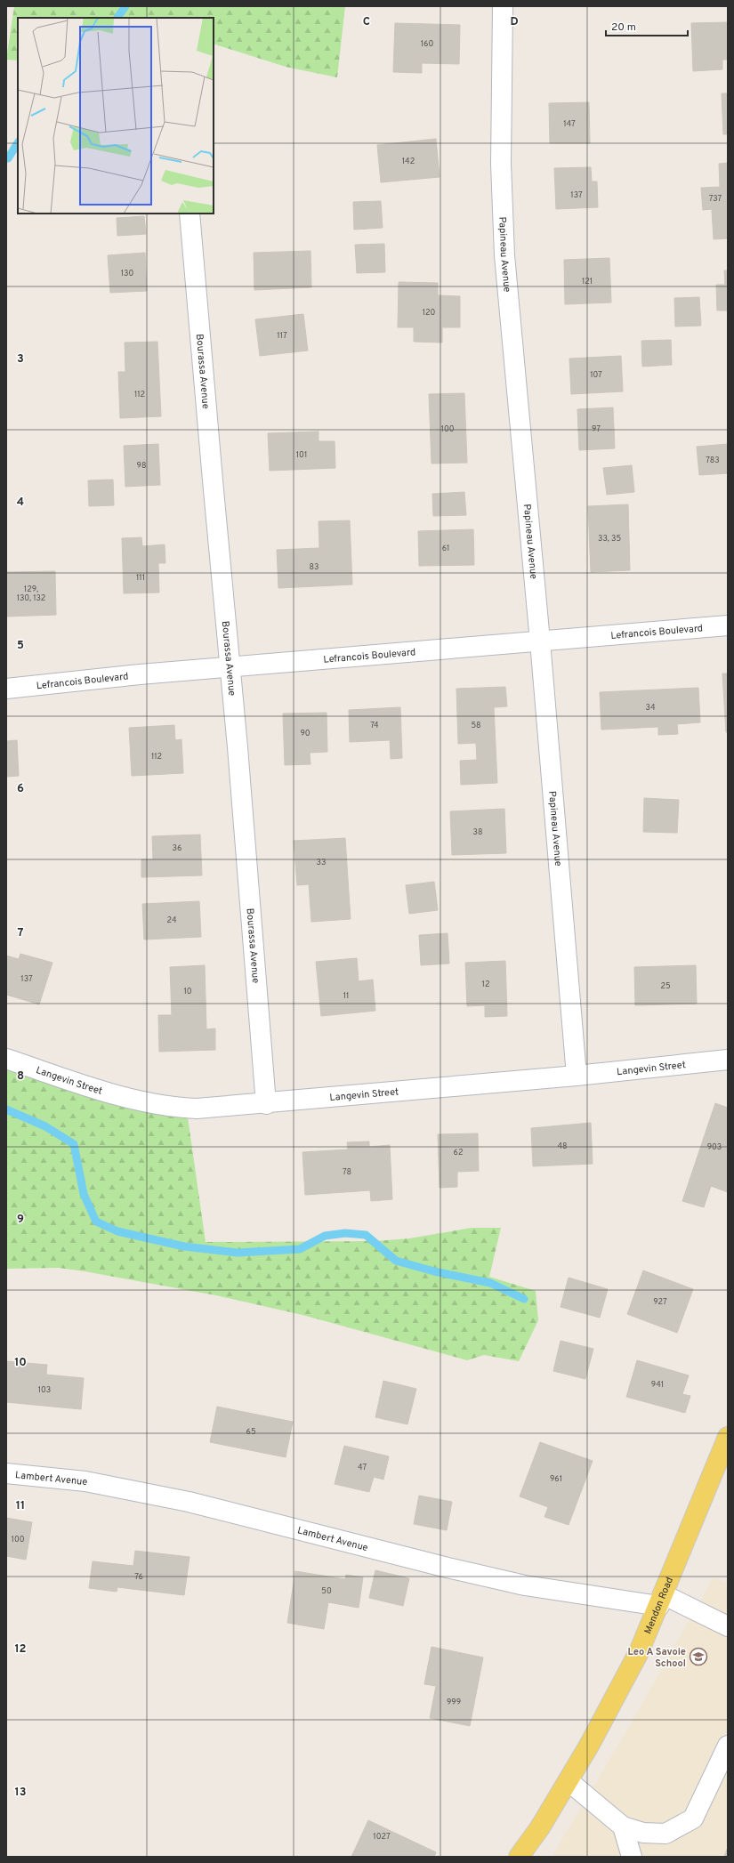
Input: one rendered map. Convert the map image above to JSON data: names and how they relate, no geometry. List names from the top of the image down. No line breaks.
{"streets":{"main road":["Mendon Road"],"street":["Papineau Avenue","Bourassa Avenue","Lefrancois Boulevard","Langevin Street","Lambert Avenue"]},"crossings":[["Papineau Avenue","Lefrancois Boulevard"],["Papineau Avenue","Langevin Street"],["Bourassa Avenue","Lefrancois Boulevard"],["Bourassa Avenue","Langevin Street"],["Lambert Avenue","Mendon Road"]],"places":{"school or university":["Leo A Savoie School"]},"house_numbers":["160","147","142","137","737","130","121","120","117","107","112","100","97","101","783","98","33, 35","61","83","111","129, 130, 132","34","74","58","90","112","38","36","33","24","137","12","25","10","11","48","903","62","78","927","941","103","65","47","961","100","76","50","999","1027"],"scale_bar":"20 m","grid":{"columns":["C","D"],"rows":["3","4","5","6","7","8","9","10","11","12","13"]}}
